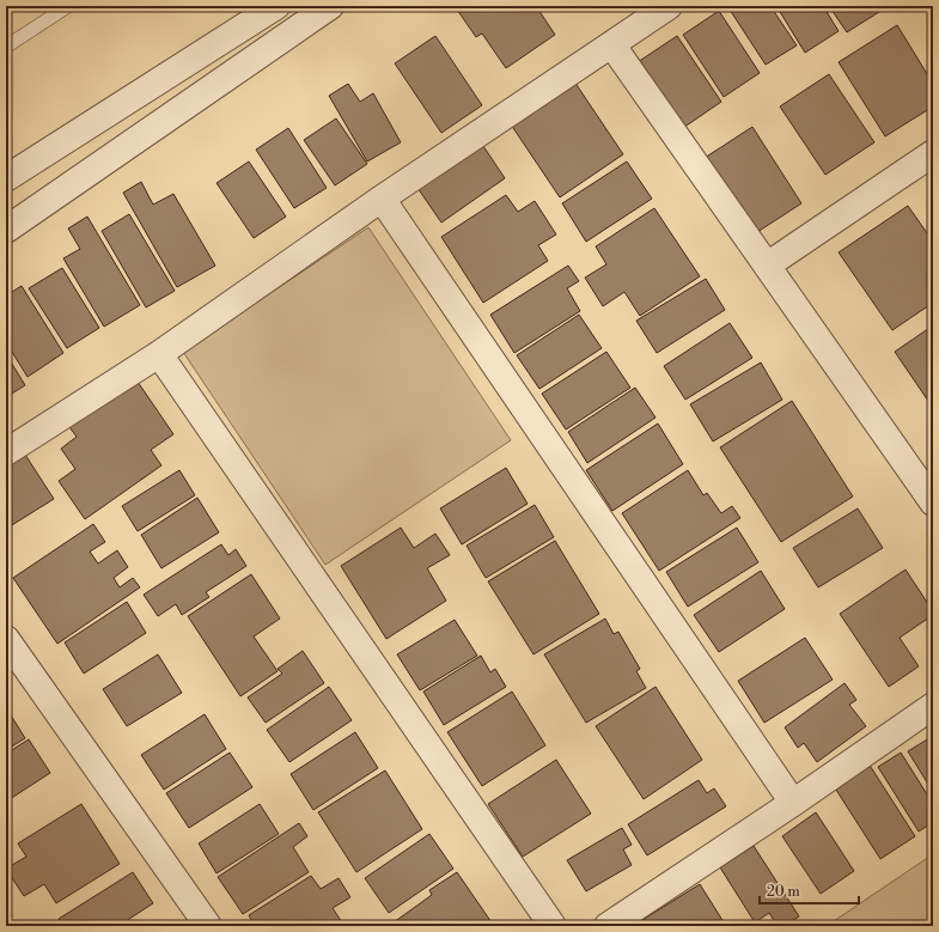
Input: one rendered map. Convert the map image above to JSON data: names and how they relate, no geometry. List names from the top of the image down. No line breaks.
{"scale_bar":"20 m"}
